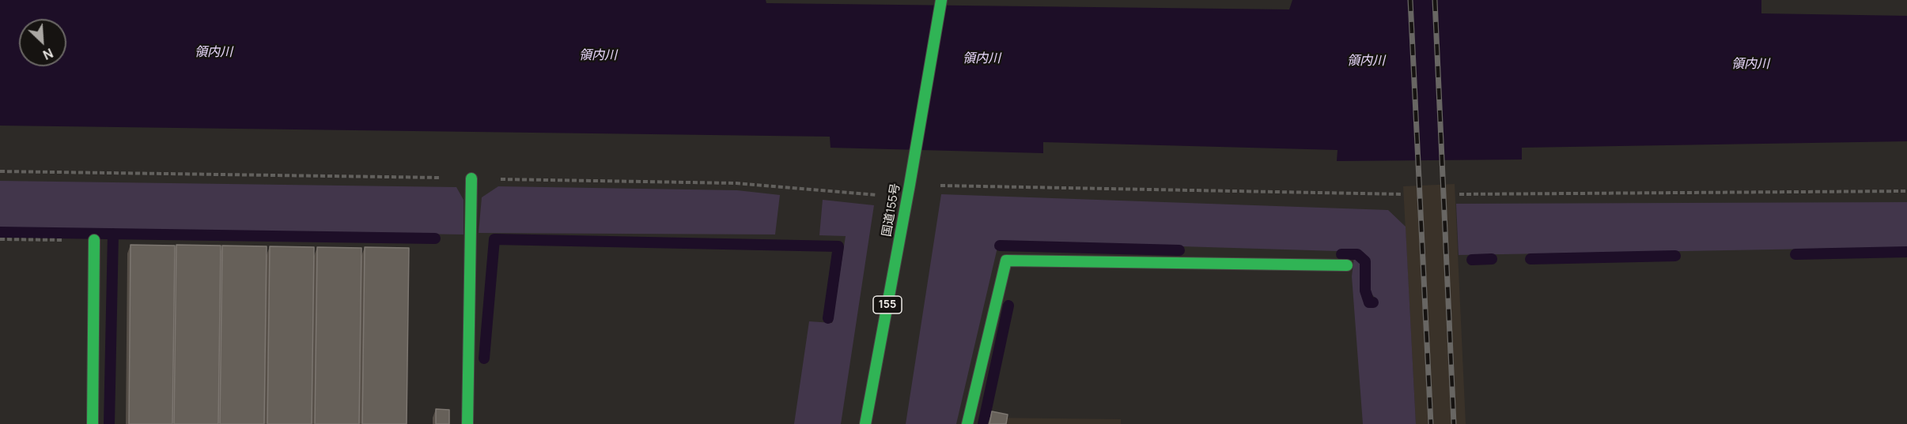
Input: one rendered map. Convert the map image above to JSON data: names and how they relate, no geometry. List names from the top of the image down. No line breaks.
{"streets":{"main road":["国道155号","155"]},"water":["領内川"],"north":"bottom right"}
